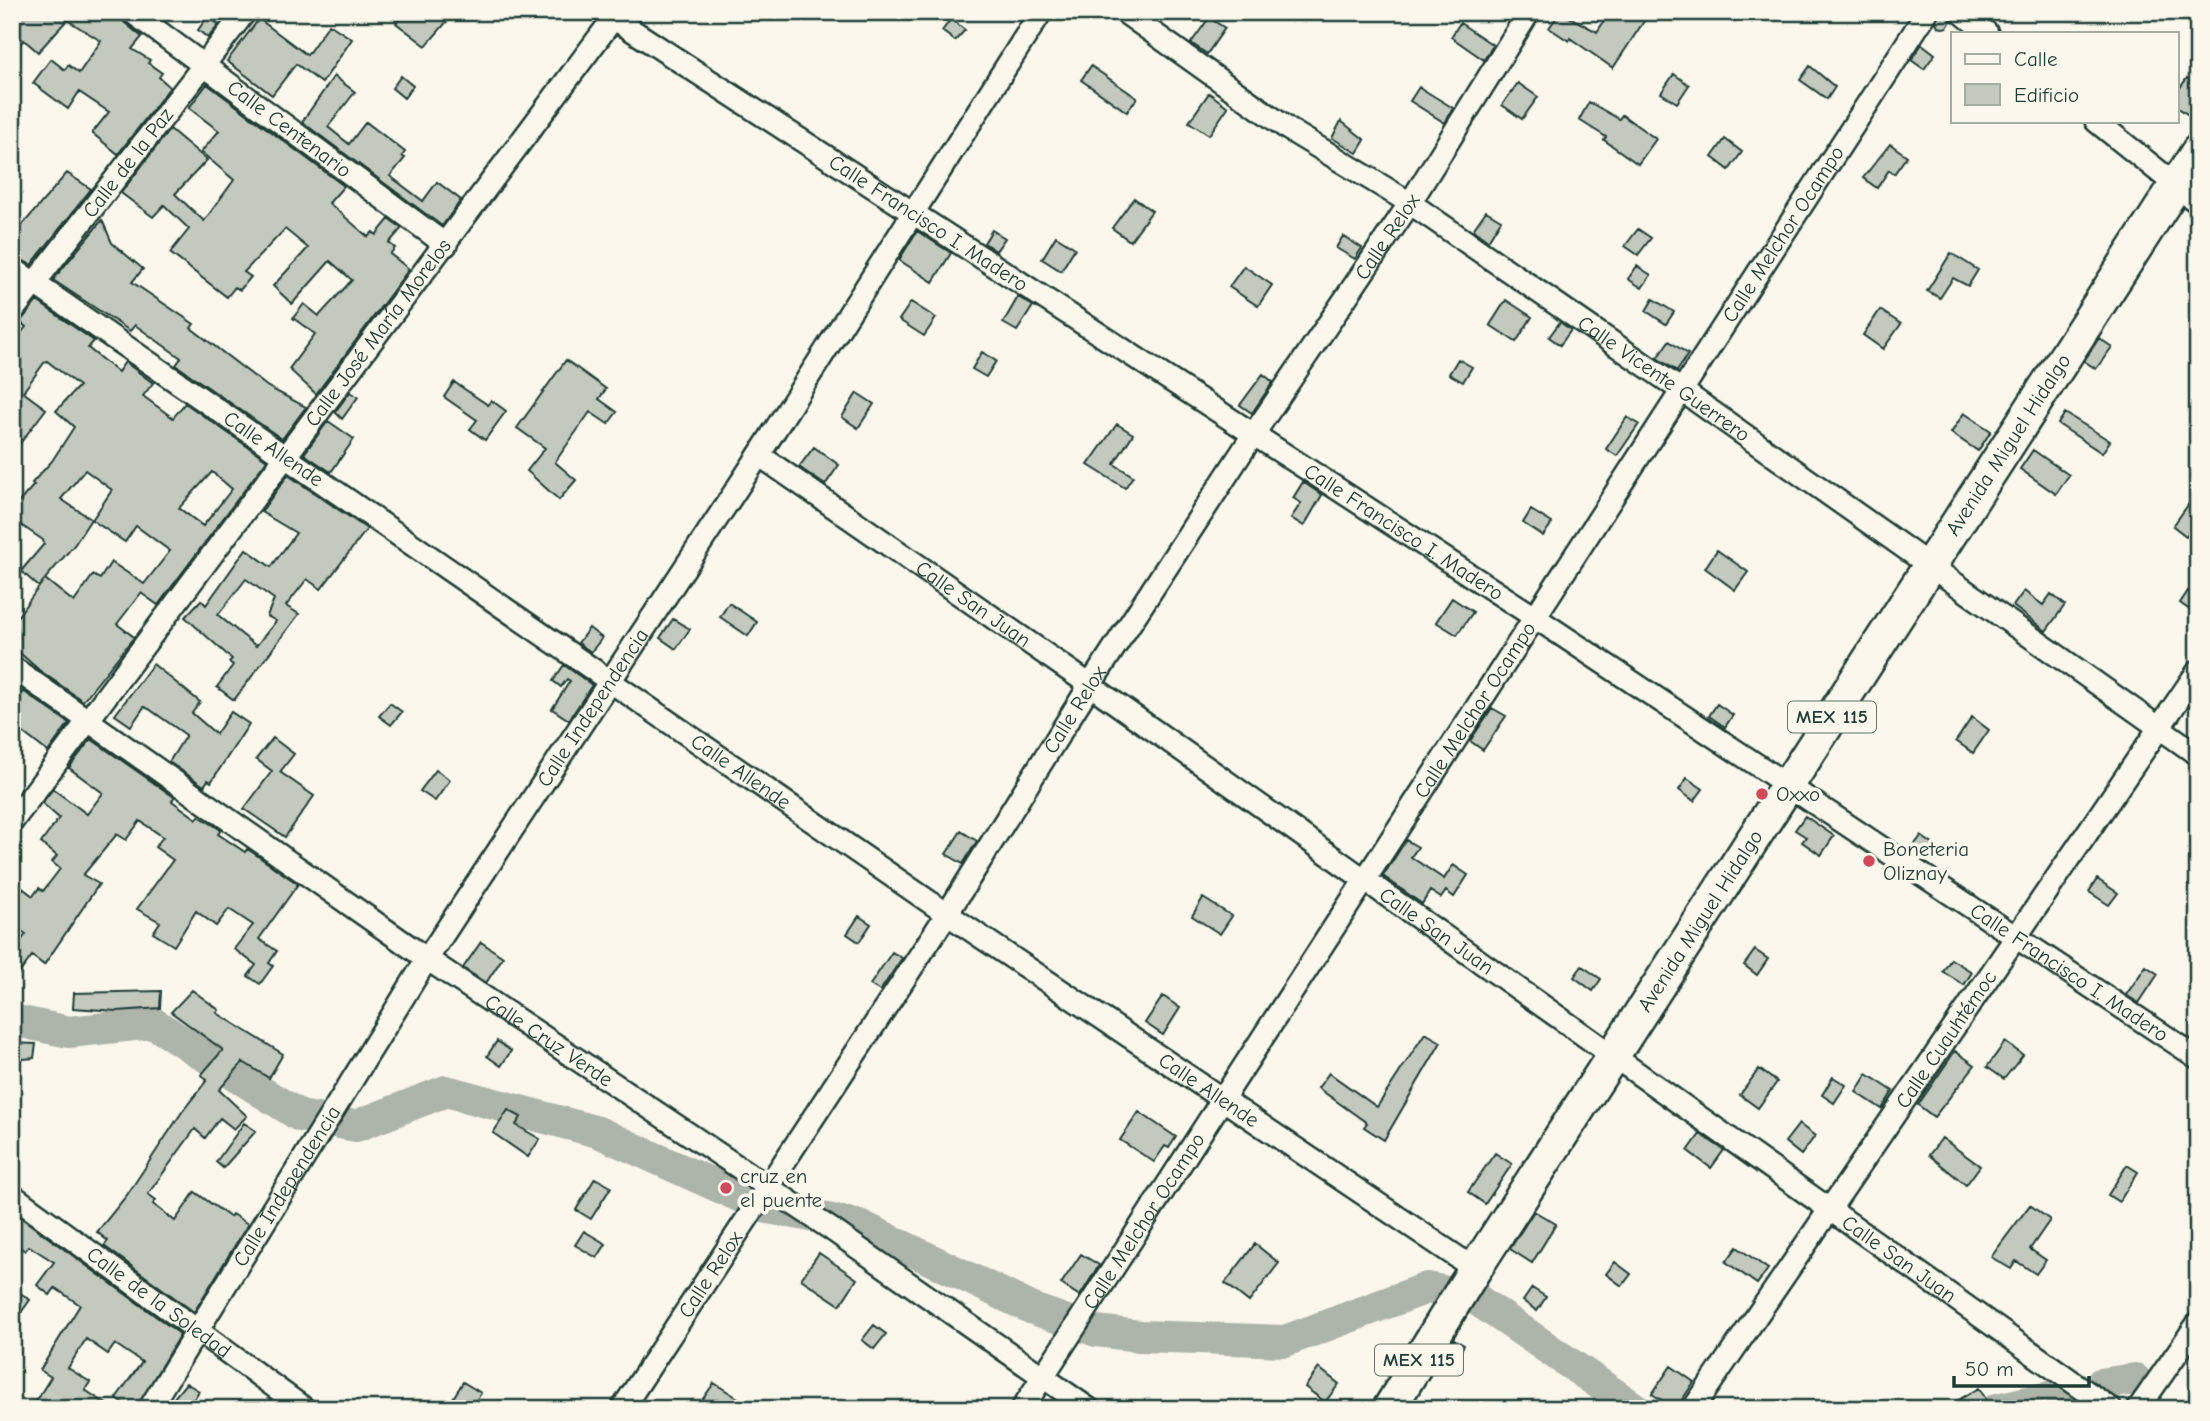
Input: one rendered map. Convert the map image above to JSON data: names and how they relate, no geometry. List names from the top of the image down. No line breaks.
{"streets":{"main road":["Avenida Miguel Hidalgo","MEX 115"],"street":["Calle Centenario","Calle de la Paz","Calle Francisco I. Madero","Calle Melchor Ocampo","Calle Relox","Calle José María Morelos","Calle Vicente Guerrero","Calle Allende","Calle San Juan","Calle Independencia","Calle Cruz Verde","Calle Cuauhtémoc","Calle de la Soledad"]},"crossings":[["Calle Centenario","Calle de la Paz"],["Calle Centenario","Calle José María Morelos"],["Calle de la Paz","Calle Allende"],["Calle Francisco I. Madero","Calle Melchor Ocampo"],["Calle Francisco I. Madero","Calle Relox"],["Calle Francisco I. Madero","Calle José María Morelos"],["Calle Francisco I. Madero","Avenida Miguel Hidalgo"],["Calle Francisco I. Madero","Calle Independencia"],["Calle Francisco I. Madero","Calle Cuauhtémoc"],["Calle Melchor Ocampo","Calle Vicente Guerrero"],["Calle Melchor Ocampo","Calle Allende"],["Calle Melchor Ocampo","Calle San Juan"],["Calle Melchor Ocampo","Calle Cruz Verde"],["Calle Relox","Calle Vicente Guerrero"],["Calle Relox","Calle Allende"],["Calle Relox","Calle San Juan"],["Calle Relox","Calle Cruz Verde"],["Calle José María Morelos","Calle Allende"],["Calle José María Morelos","Calle Cruz Verde"],["Calle Vicente Guerrero","Avenida Miguel Hidalgo"],["Calle Vicente Guerrero","Calle Cuauhtémoc"],["Avenida Miguel Hidalgo","Calle Allende"],["Avenida Miguel Hidalgo","Calle San Juan"],["Calle Allende","Calle Independencia"],["Calle San Juan","Calle Independencia"],["Calle San Juan","Calle Cuauhtémoc"],["Calle Independencia","Calle Cruz Verde"],["Calle Independencia","Calle de la Soledad"]],"places":["Oxxo","Boneteria Oliznay","cruz en el puente"],"legend":["Calle","Edificio"],"scale_bar":"50 m"}
